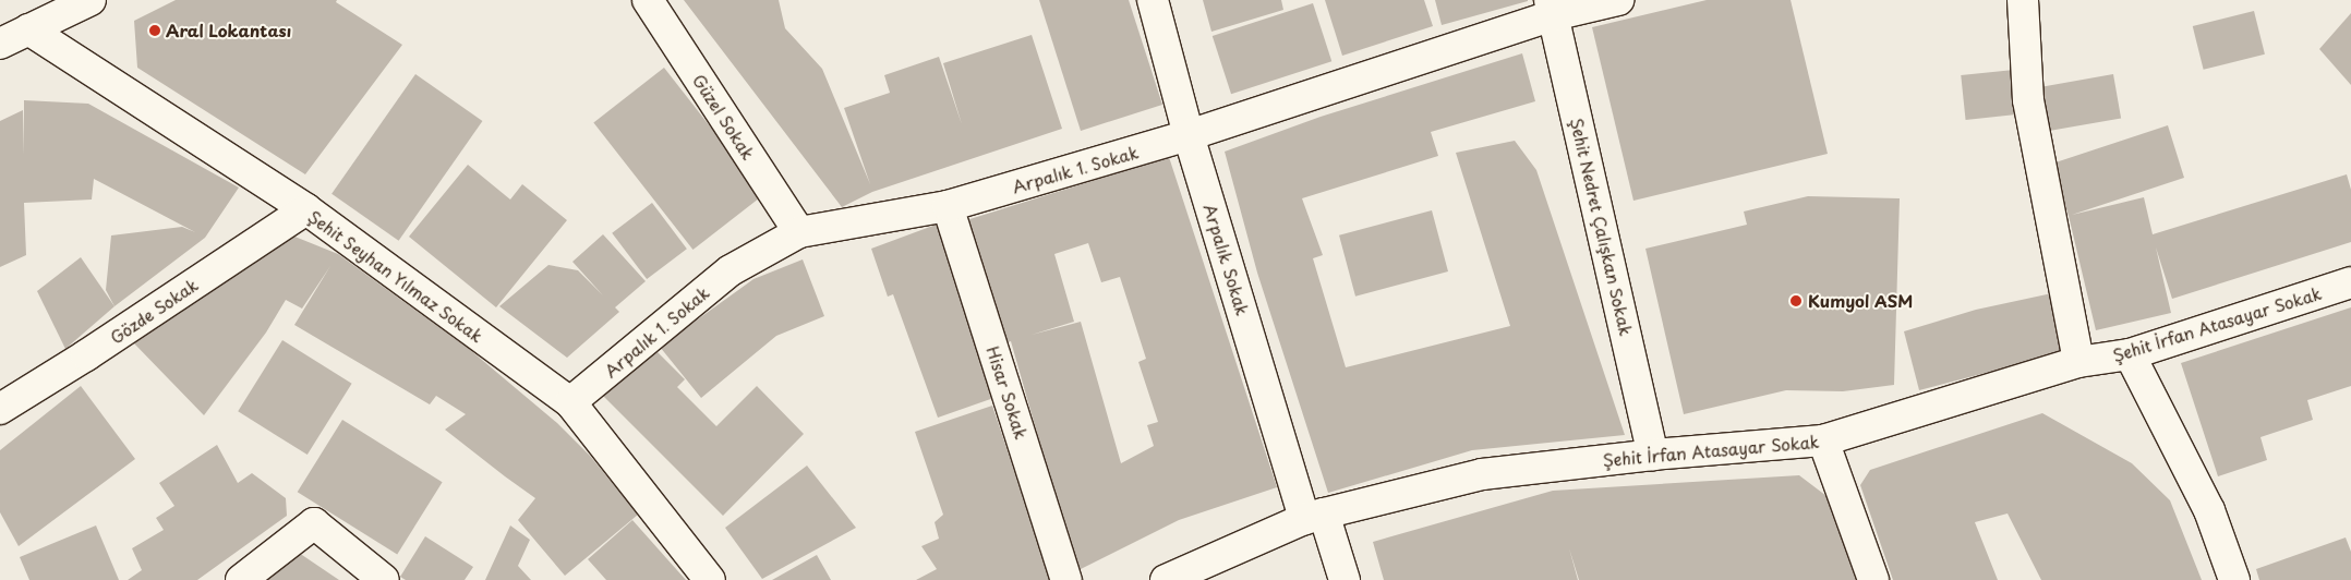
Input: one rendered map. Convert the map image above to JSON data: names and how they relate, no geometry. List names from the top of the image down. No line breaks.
{"streets":{"street":["Güzel Sokak","Arpalık 1. Sokak","Şehit Nedret Çalışkan Sokak","Arpalık Sokak","Şehit Seyhan Yılmaz Sokak","Gözde Sokak","Şehit İrfan Atasayar Sokak","Hisar Sokak"]},"crossings":[["Güzel Sokak","Arpalık 1. Sokak"],["Arpalık 1. Sokak","Şehit Nedret Çalışkan Sokak"],["Arpalık 1. Sokak","Arpalık Sokak"],["Arpalık 1. Sokak","Şehit Seyhan Yılmaz Sokak"],["Arpalık 1. Sokak","Hisar Sokak"],["Şehit Nedret Çalışkan Sokak","Şehit İrfan Atasayar Sokak"],["Arpalık Sokak","Şehit İrfan Atasayar Sokak"],["Şehit Seyhan Yılmaz Sokak","Gözde Sokak"]],"places":["Aral Lokantası","Kumyol ASM"]}
